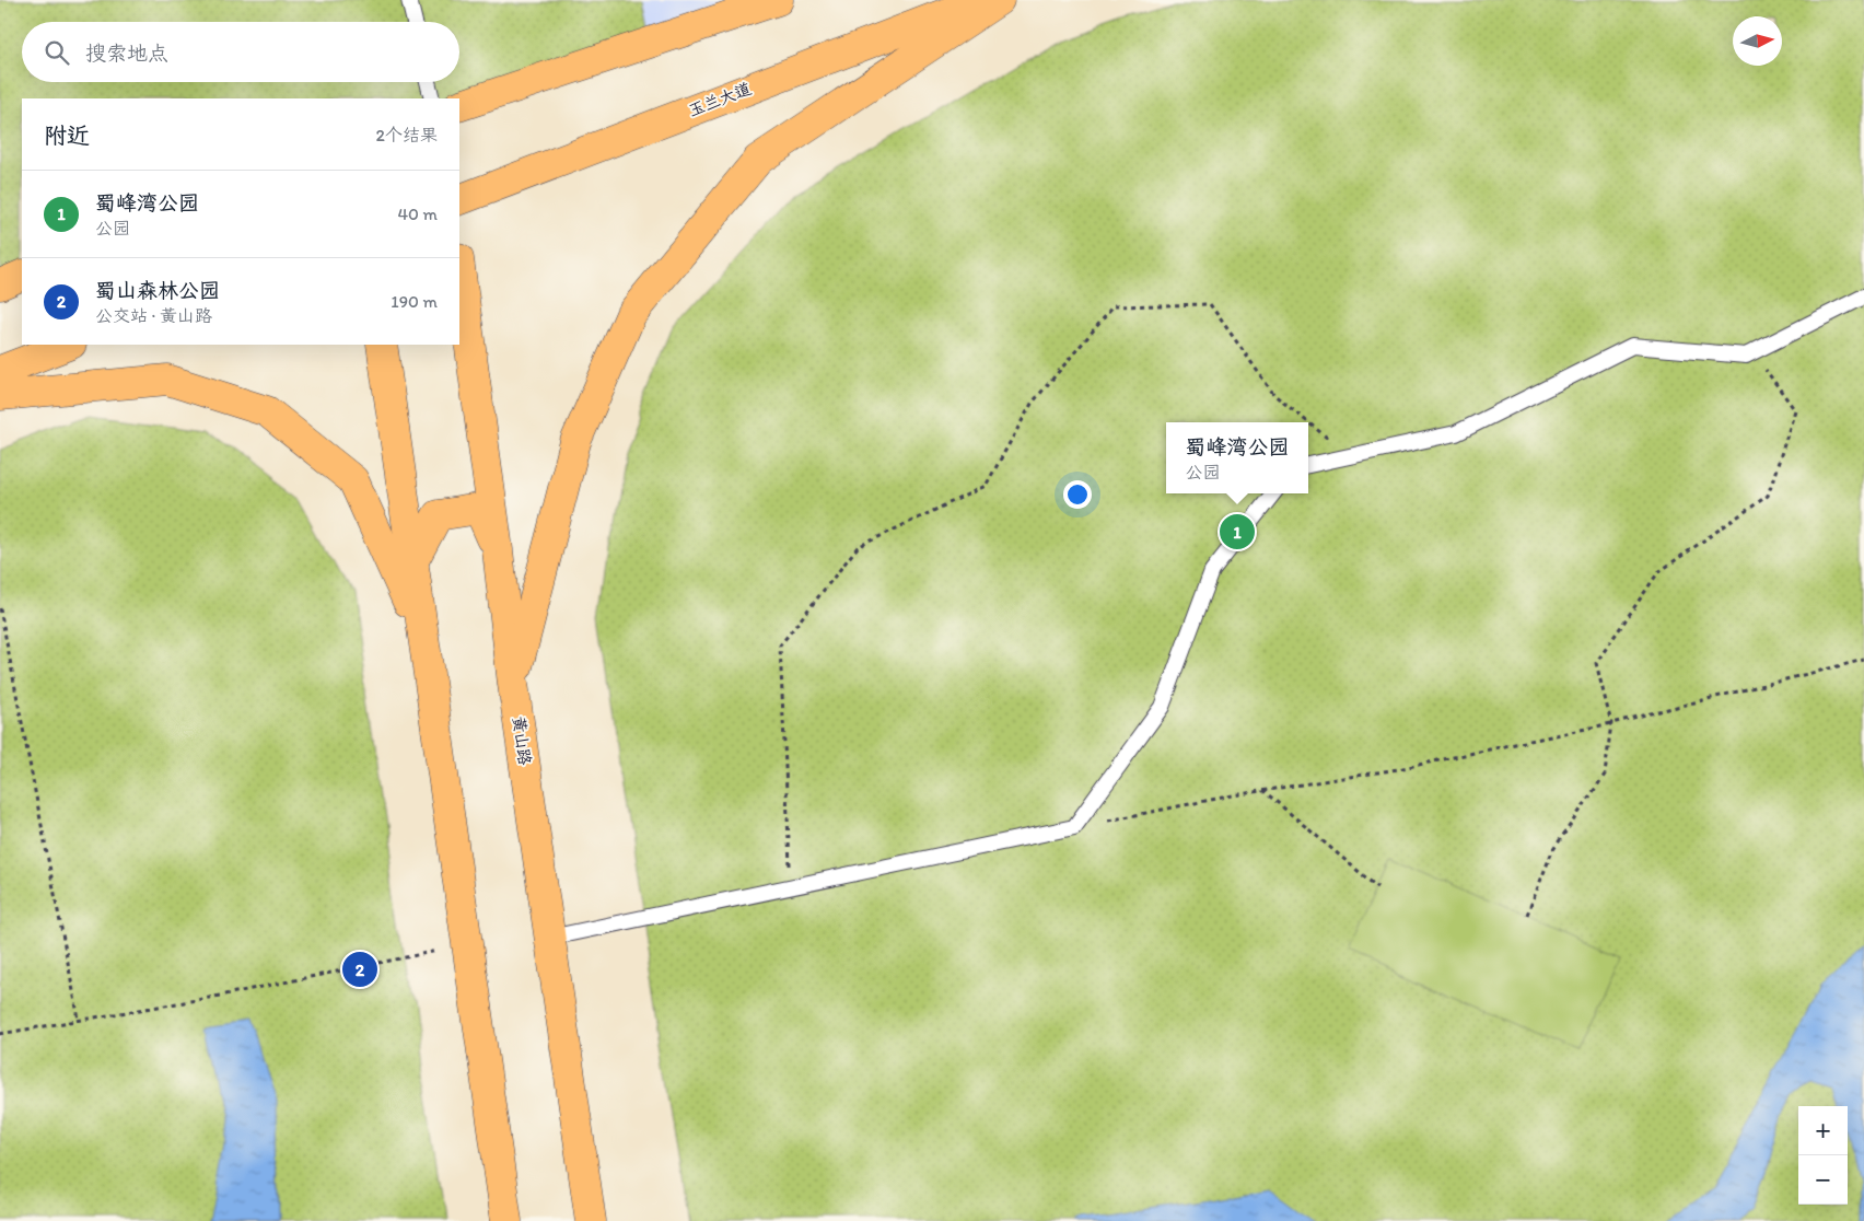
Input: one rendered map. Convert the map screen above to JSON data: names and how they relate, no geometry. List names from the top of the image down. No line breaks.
{"streets":{"main road":["玉兰大道","黄山路"]},"north":"right","page":{"search":"搜索地点","heading":["附近","2个结果"],"list":[{"mark":"1","name":"蜀峰湾公园","note":"公园","value":"40 m"},{"mark":"2","name":"蜀山森林公园","note":"公交站 · 黄山路","value":"190 m"}],"popup":["蜀峰湾公园","公园"],"pins":["1","2"],"map_buttons":["+","−"]}}
